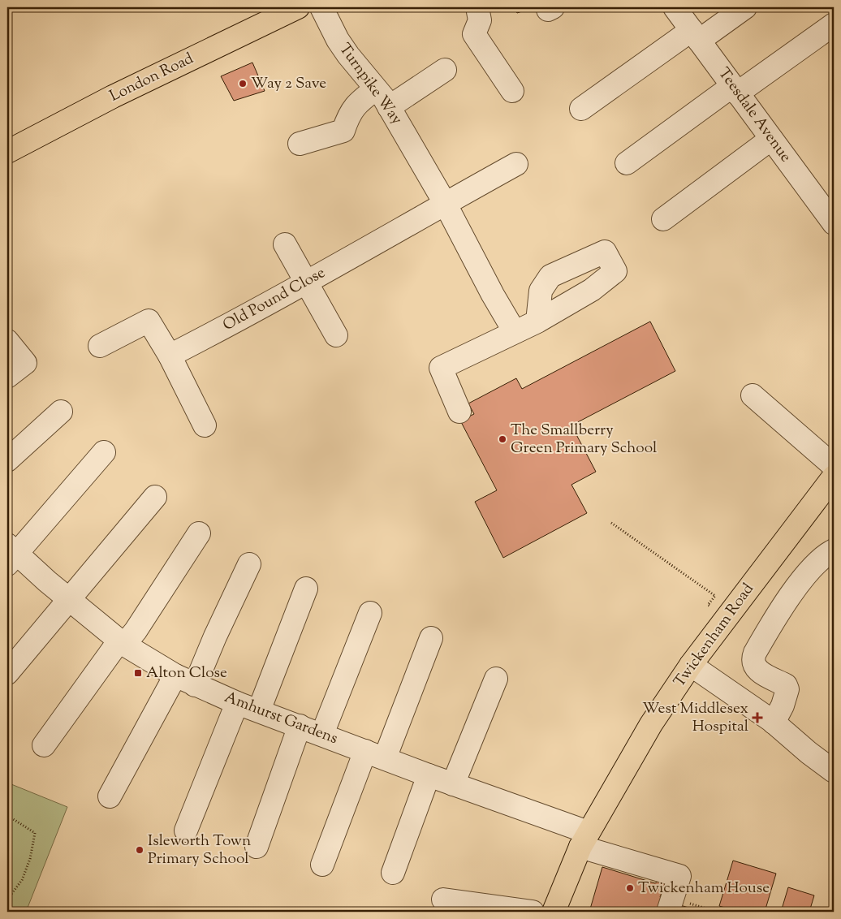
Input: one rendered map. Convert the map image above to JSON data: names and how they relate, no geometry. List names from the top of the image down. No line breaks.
{"streets":{"main road":["London Road","Twickenham Road"],"street":["Turnpike Way","Teesdale Avenue","Old Pound Close","Amhurst Gardens"]},"crossings":[["Turnpike Way","Old Pound Close"],["Twickenham Road","Amhurst Gardens"]],"places":{"other":["Way 2 Save","The Smallberry Green Primary School","Isleworth Town Primary School","Twickenham House"],"transit":["Alton Close"],"health":["West Middlesex Hospital"]}}
